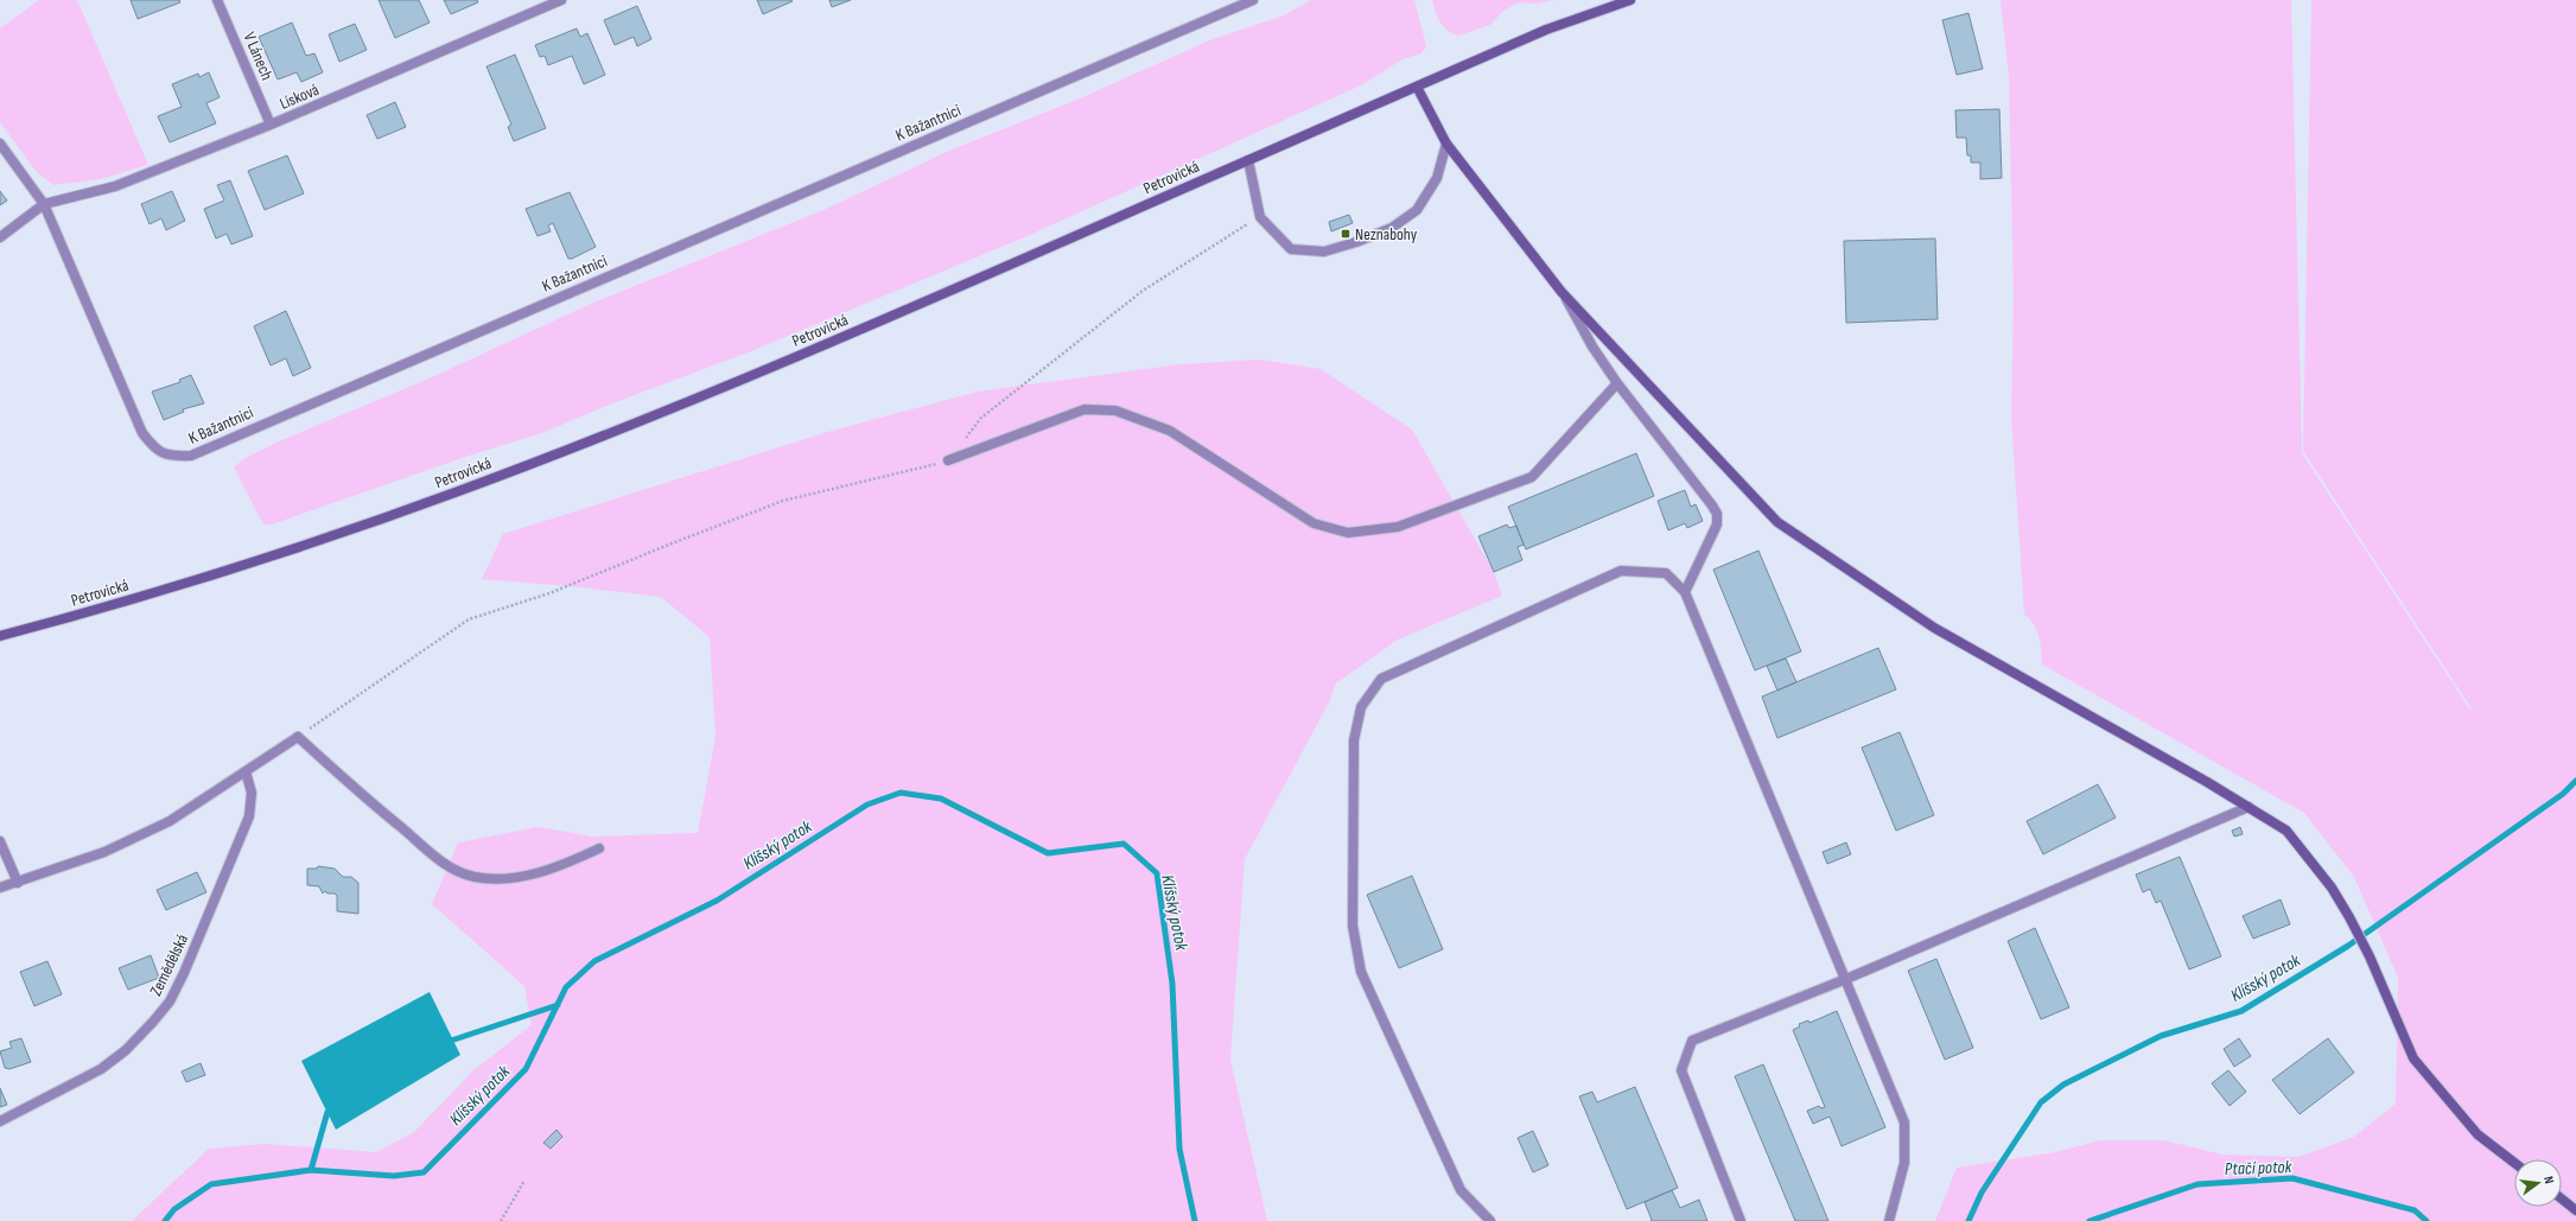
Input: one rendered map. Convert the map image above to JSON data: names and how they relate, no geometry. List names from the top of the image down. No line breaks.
{"streets":{"main road":["Petrovická"],"street":["V Lánech","Lísková","K Bažantnici","Zemědělská"]},"crossings":[["V Lánech","Lísková"],["Lísková","K Bažantnici"]],"water":["Klíšský potok","Ptačí potok"],"places":{"transit":["Neznabohy"]},"north":"right"}
